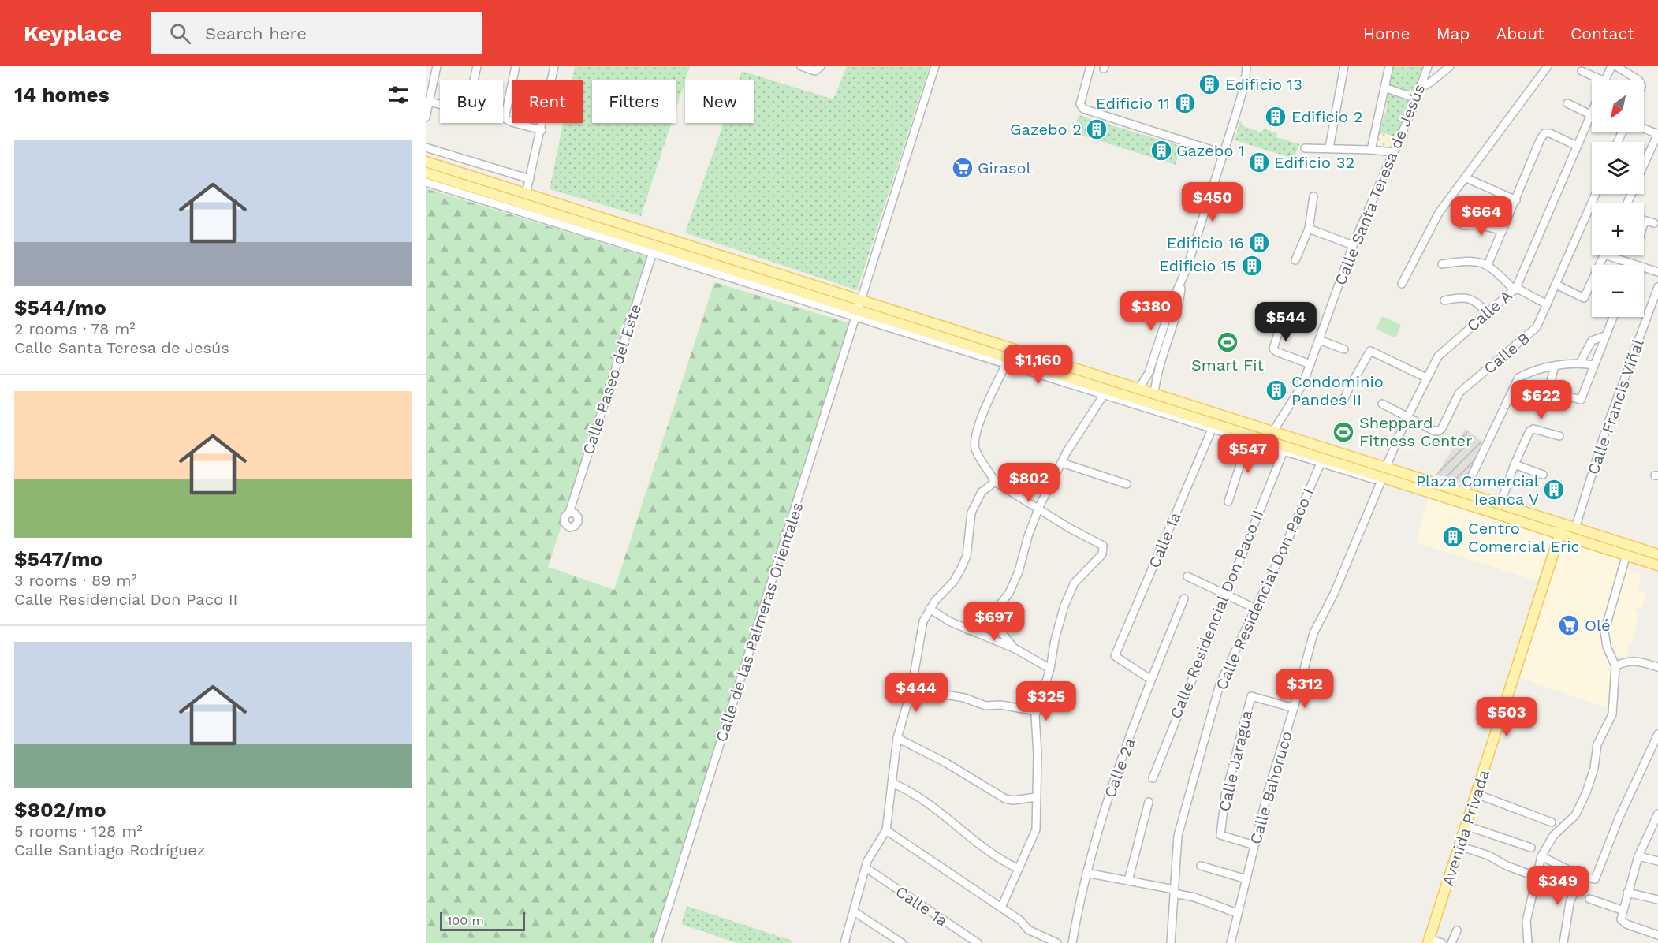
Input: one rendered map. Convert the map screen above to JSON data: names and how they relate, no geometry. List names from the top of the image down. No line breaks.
{"streets":{"main road":["Avenida Privada"],"street":["Calle Santa Teresa de Jesús","Calle A","Calle B","Calle Paseo del Este","Calle Francis Viñal","Calle 1a","Calle Residencial Don Paco I","Calle Residencial Don Paco II","Calle de las Palmeras Orientales","Calle Jaragua","Calle 2a","Calle Bahoruco"]},"crossings":[["Calle A","Calle B"],["Calle 1a","Calle 2a"],["Calle Jaragua","Calle Bahoruco"]],"places":{"building":["Edificio 13","Edificio 11","Edificio 2","Gazebo 2","Gazebo 1","Edificio 32","Edificio 16","Edificio 15","Condominio Pandes II","Plaza Comercial Ieanca V","Centro Comercial Eric"],"supermarket":["Girasol","Olé"],"sports":["Smart Fit","Sheppard Fitness Center"]},"scale_bar":"100 m","north":"bottom left","page":{"header":"Keyplace","search":"Search here","nav":["Home","Map","About","Contact"],"heading":"14 homes","map_buttons":["+","−"],"chip":["Buy","Rent","Filters","New"],"list":[{"name":"$544/mo","note":"2 rooms · 78 m² · Calle Santa Teresa de Jesús"},{"name":"$547/mo","note":"3 rooms · 89 m² · Calle Residencial Don Paco II"},{"name":"$802/mo","note":"5 rooms · 128 m² · Calle Santiago Rodríguez"}],"price":["$450","$664","$380","$544","$1,160","$622","$547","$802","$697","$312","$444","$325","$503","$349"],"scale":"100 m"}}
